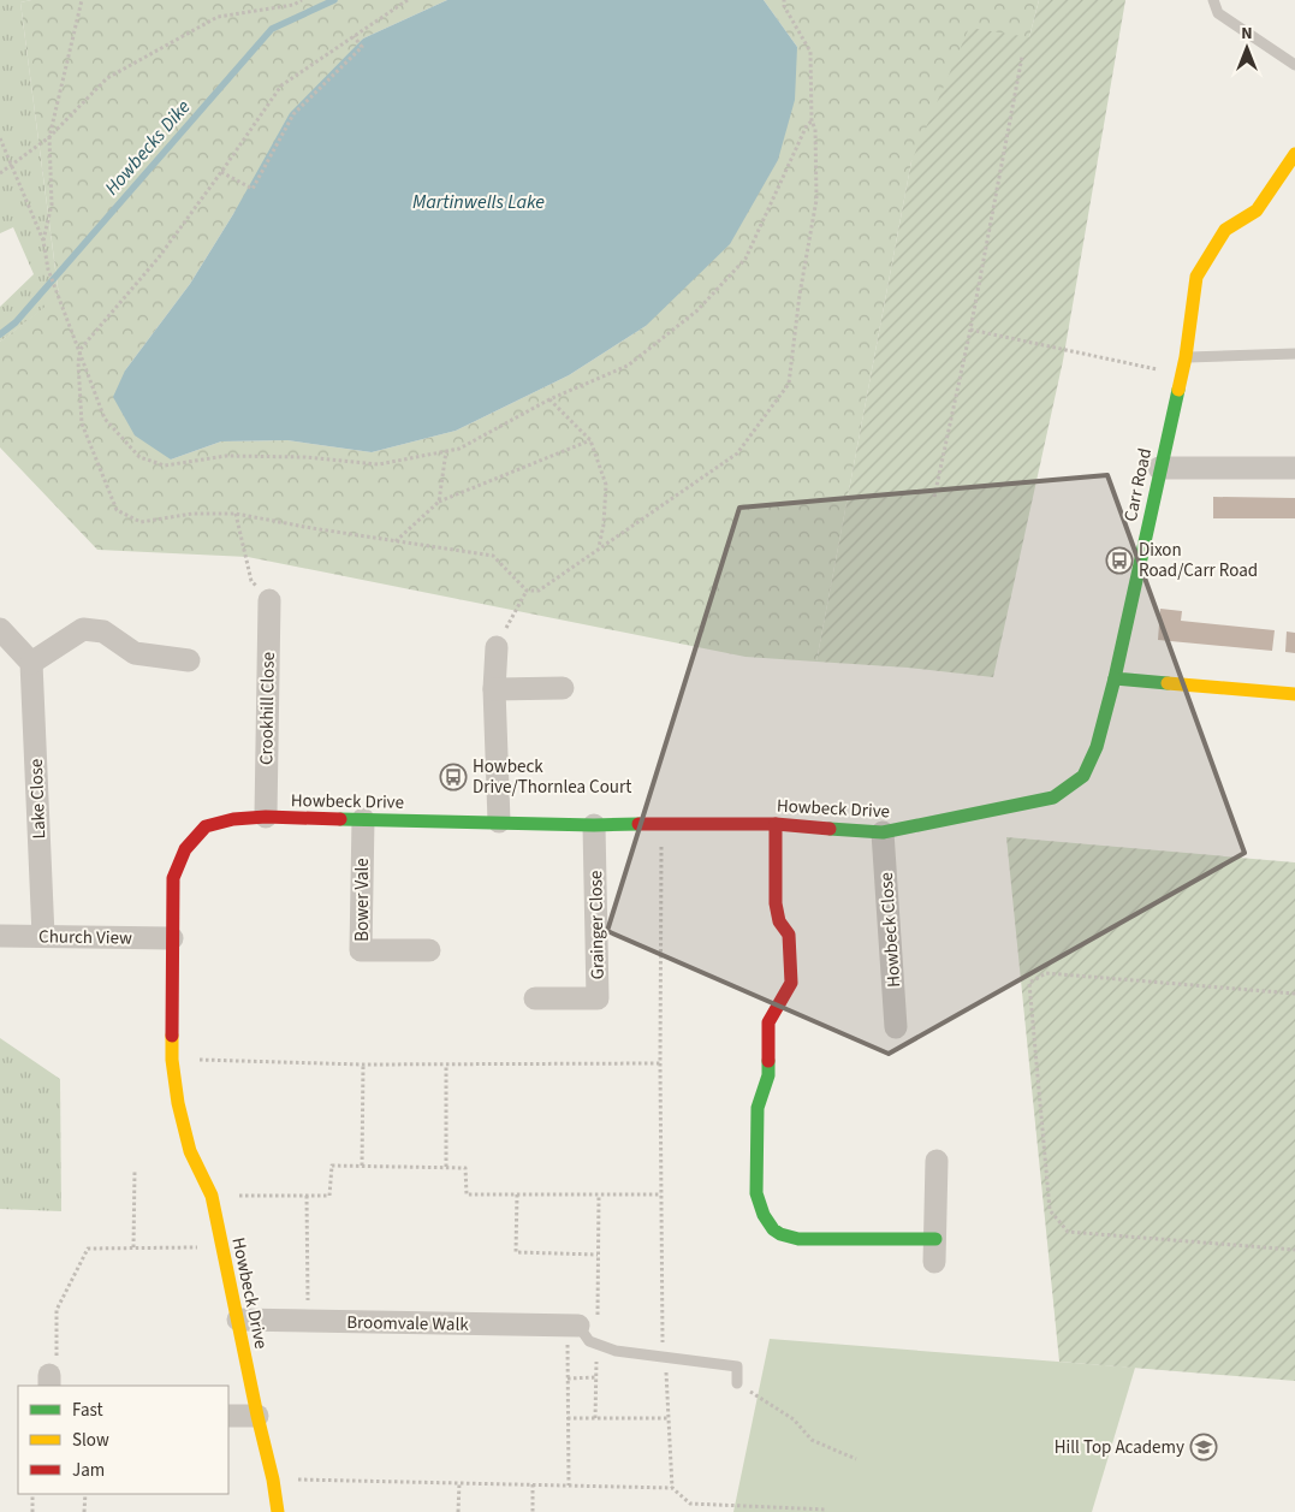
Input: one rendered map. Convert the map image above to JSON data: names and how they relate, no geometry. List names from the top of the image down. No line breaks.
{"streets":{"street":["Carr Road","Crookhill Close","Lake Close","Howbeck Drive","Bower Vale","Grainger Close","Howbeck Close","Church View","Broomvale Walk"]},"crossings":[["Carr Road","Howbeck Drive"],["Crookhill Close","Howbeck Drive"],["Lake Close","Church View"],["Howbeck Drive","Bower Vale"],["Howbeck Drive","Grainger Close"],["Howbeck Drive","Howbeck Close"],["Howbeck Drive","Church View"],["Howbeck Drive","Broomvale Walk"]],"water":["Howbecks Dike","Martinwells Lake"],"places":{"bus stop":["Dixon Road/Carr Road","Howbeck Drive/Thornlea Court"],"school or university":["Hill Top Academy"]},"legend":["Fast","Slow","Jam"],"north":"top"}
